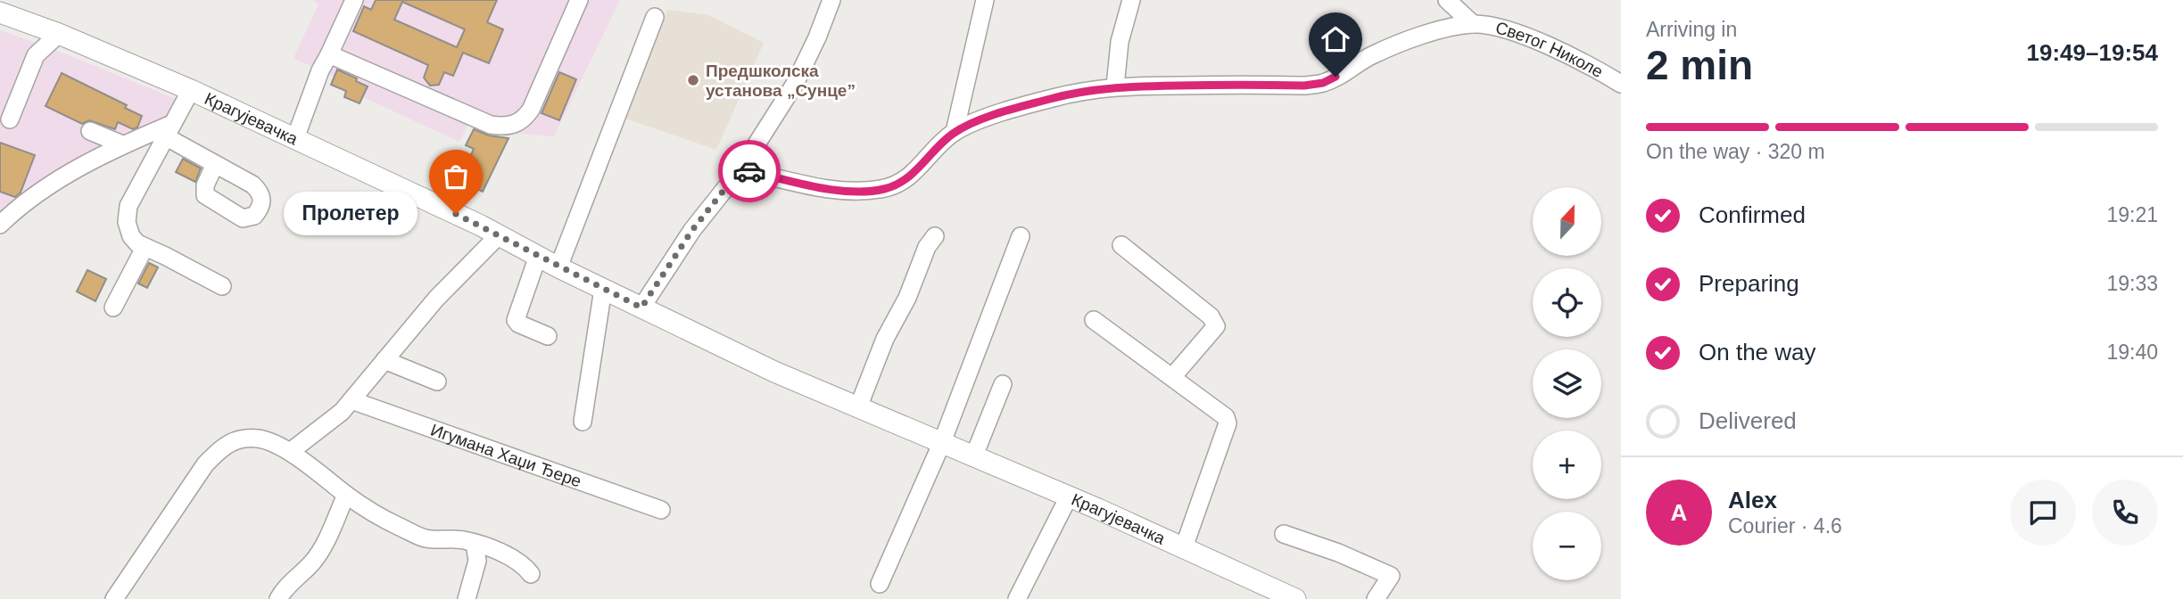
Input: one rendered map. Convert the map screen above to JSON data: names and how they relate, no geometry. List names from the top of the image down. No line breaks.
{"streets":{"main road":["Крагујевачка"],"street":["Светог Николе","Игумана Хаџи Ђере"]},"places":["Предшколска установа „Сунце”","Пролетер"],"north":"top","page":{"heading":["2 min","Arriving in","19:49–19:54"],"panel":["Alex","Courier · 4.6"],"bar":"On the way · 320 m","list":[["Confirmed","19:21"],["Preparing","19:33"],["On the way","19:40"],"Delivered"],"map_buttons":["+","−"],"bubble":"Пролетер","round":"A"}}
